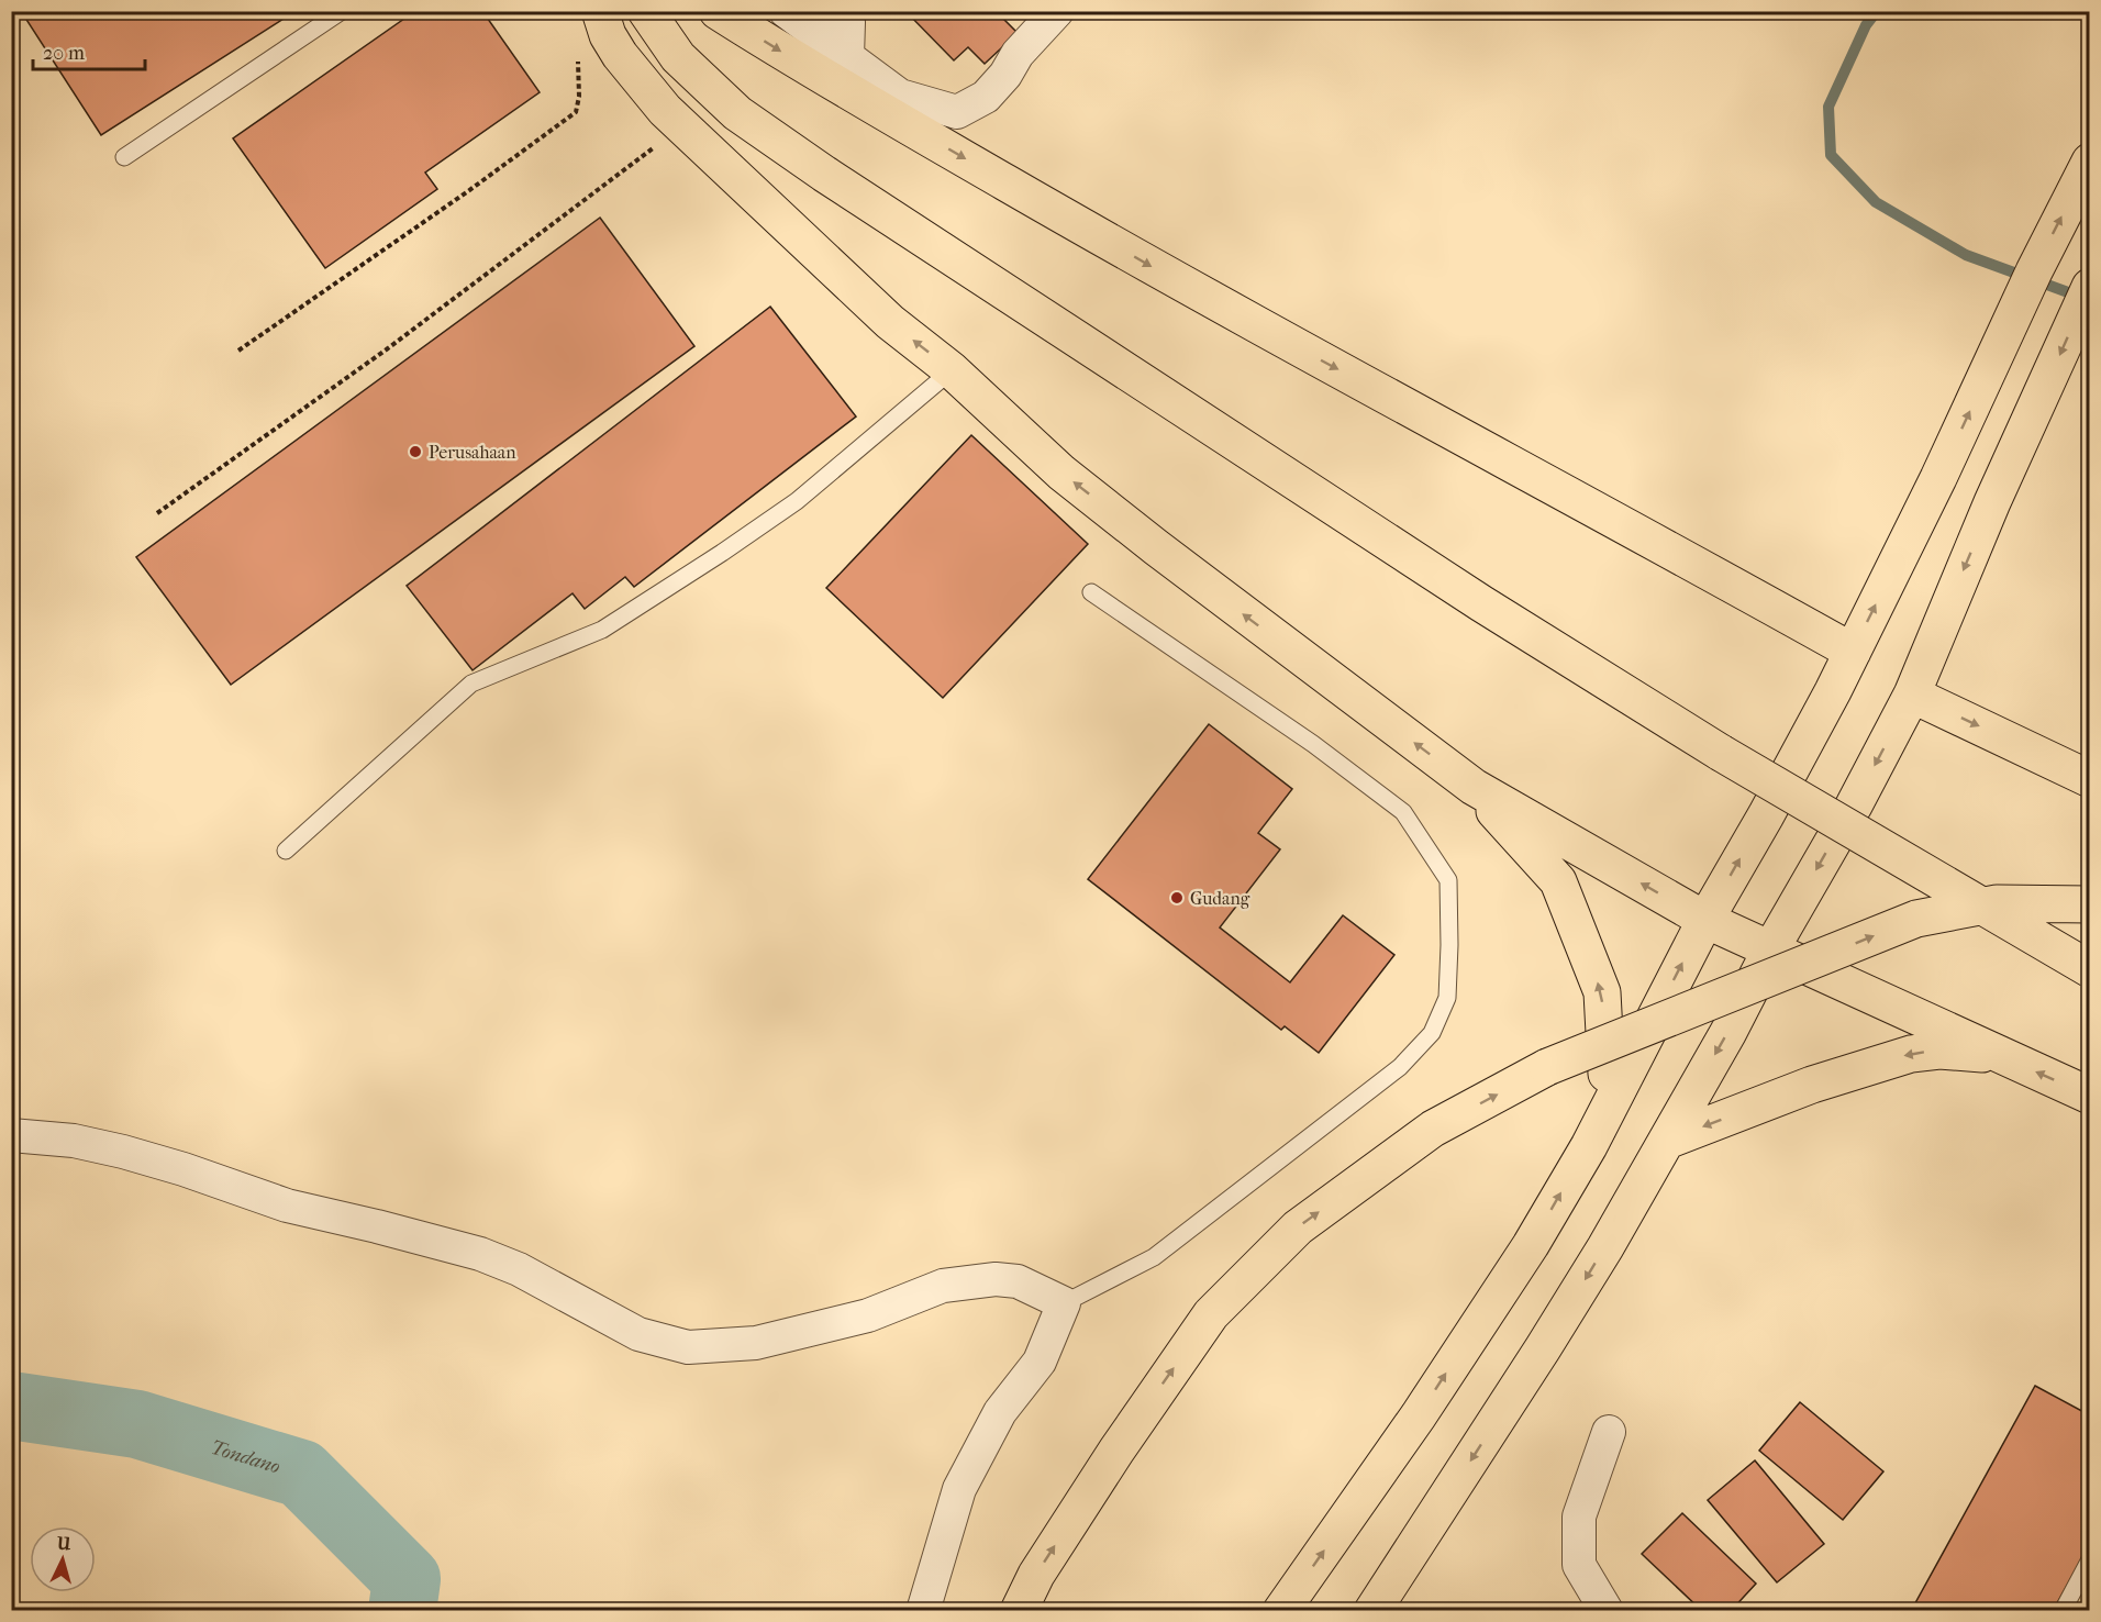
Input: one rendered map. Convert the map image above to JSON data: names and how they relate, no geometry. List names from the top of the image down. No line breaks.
{"water":["Tondano"],"places":["Perusahaan","Gudang"],"scale_bar":"20 m","north":"top"}
